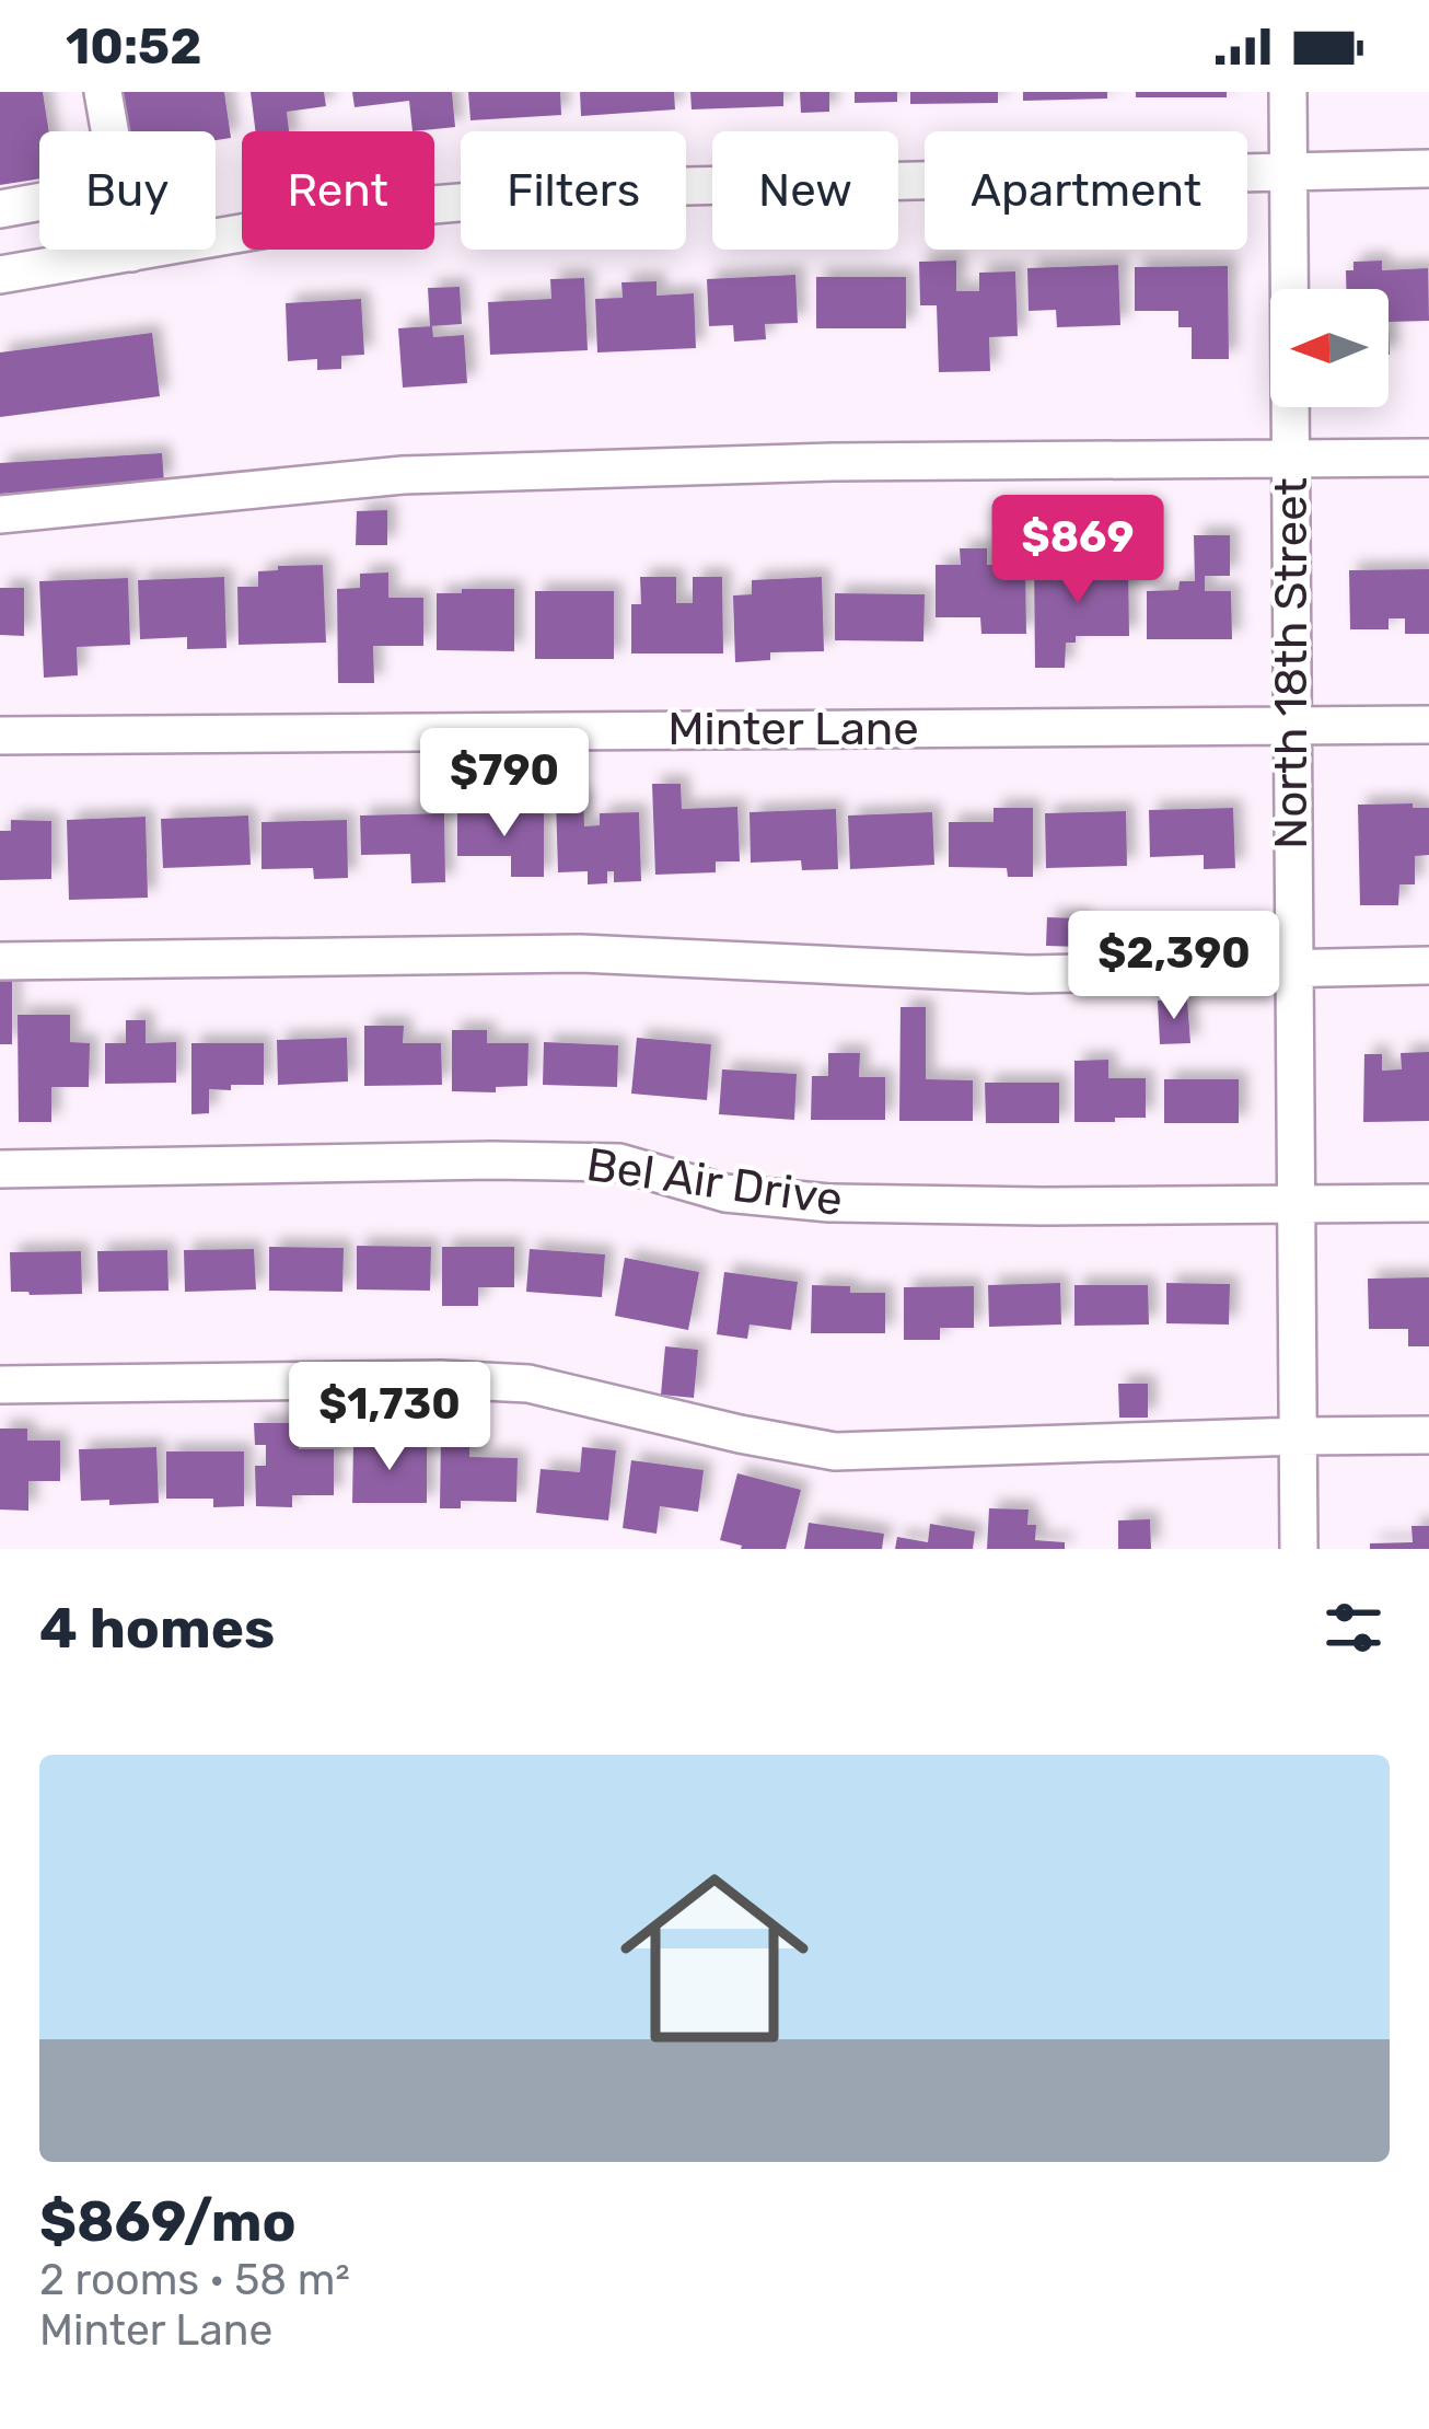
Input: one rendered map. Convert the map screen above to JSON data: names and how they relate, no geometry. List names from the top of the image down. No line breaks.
{"streets":{"street":["North 18th Street","Minter Lane","Bel Air Drive"]},"crossings":[["North 18th Street","Minter Lane"],["North 18th Street","Bel Air Drive"]],"north":"left","page":{"status":"10:52","chip":["Buy","Rent","Filters","New","Apartment"],"price":["$869","$790","$2,390","$1,730"],"heading":"4 homes","list":[{"name":"$869/mo","note":"2 rooms · 58 m² · Minter Lane"}]}}
